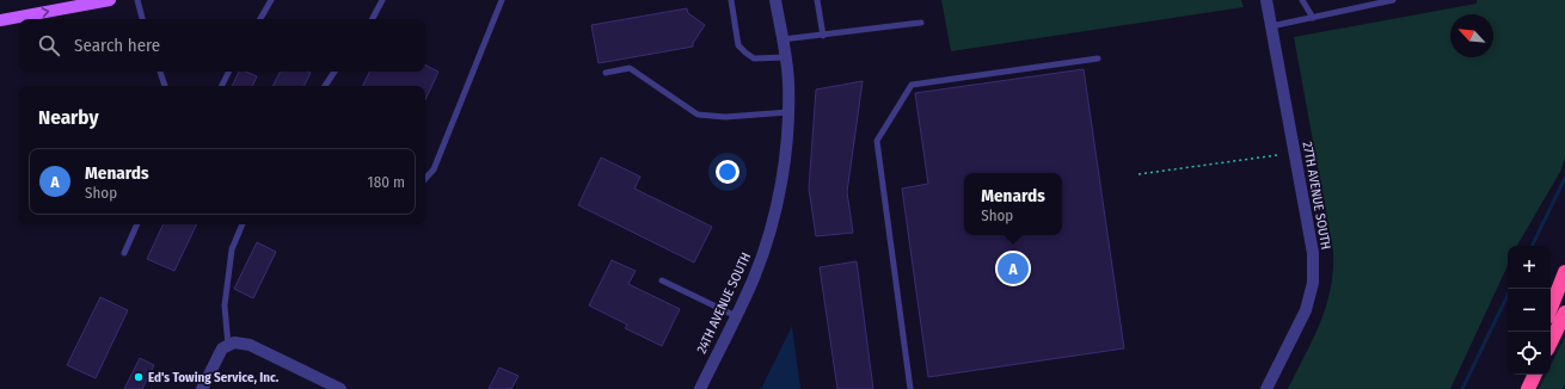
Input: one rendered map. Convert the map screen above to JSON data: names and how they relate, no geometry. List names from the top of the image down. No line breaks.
{"streets":{"street":["27TH AVENUE SOUTH","24TH AVENUE SOUTH"]},"places":["Ed's Towing Service, Inc."],"north":"top left","page":{"search":"Search here","heading":"Nearby","list":[{"mark":"A","name":"Menards","note":"Shop","value":"180 m"}],"popup":["Menards","Shop"],"map_buttons":["+","−"],"pins":"A"}}
